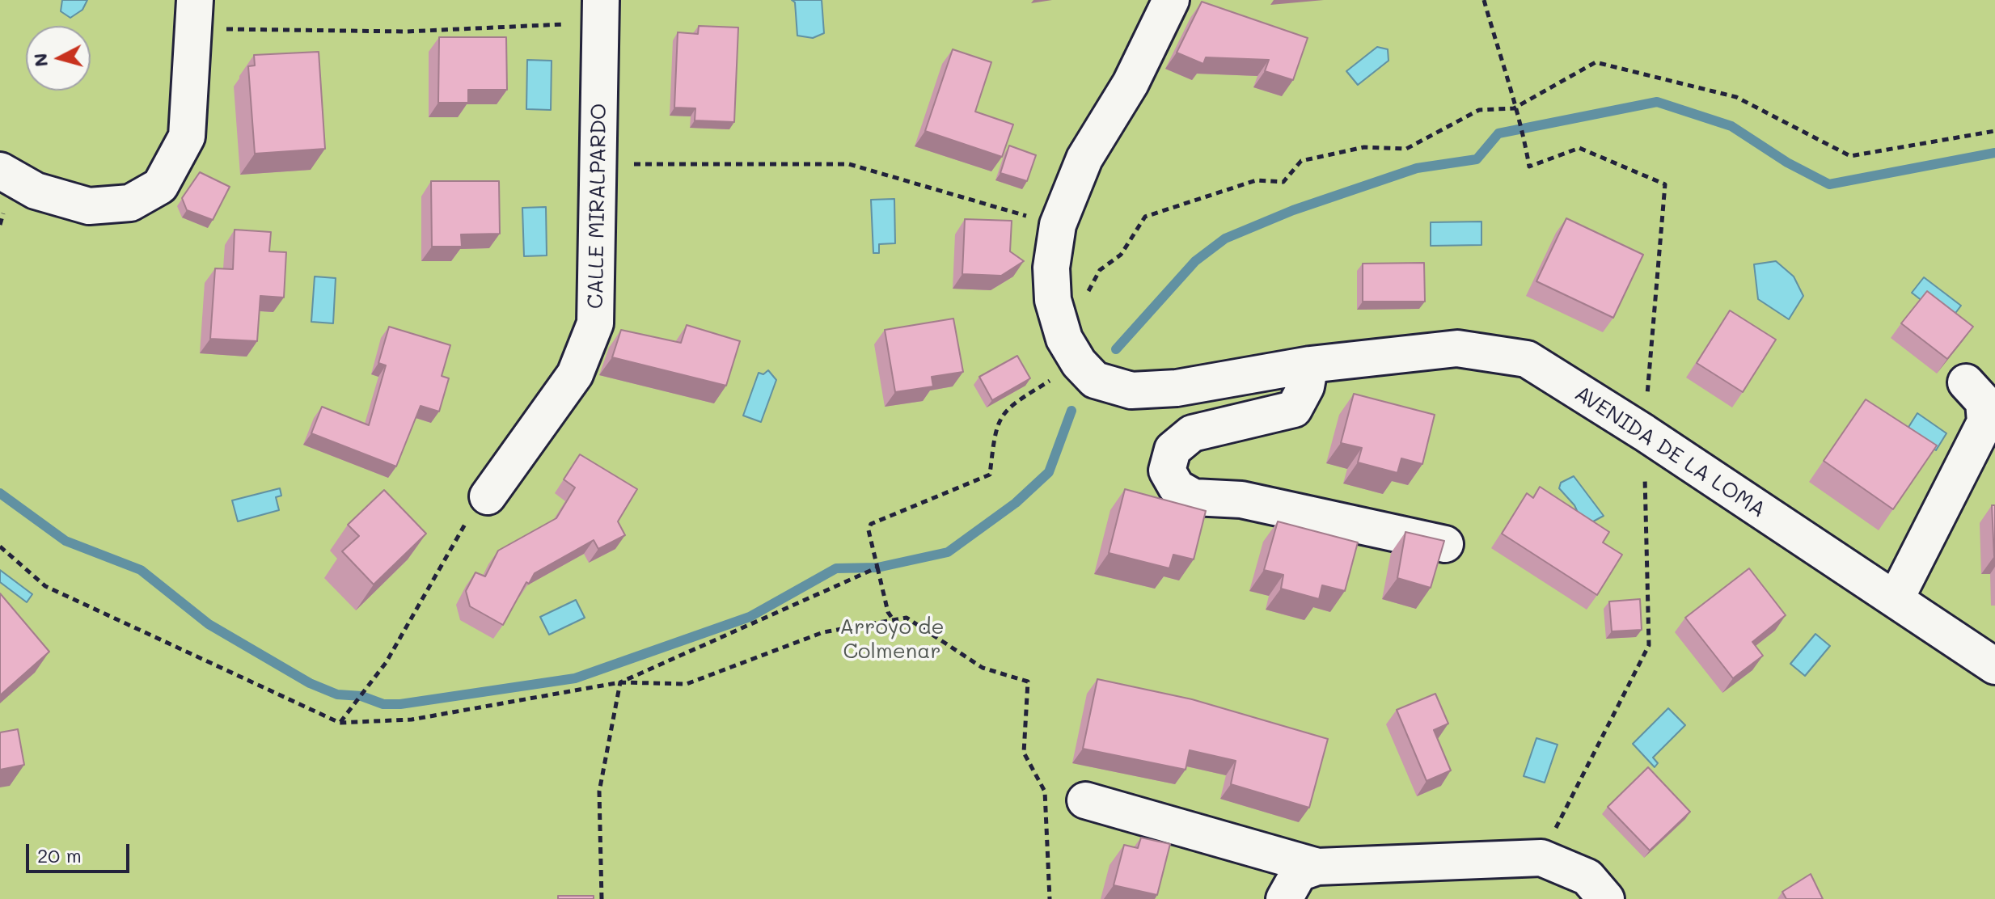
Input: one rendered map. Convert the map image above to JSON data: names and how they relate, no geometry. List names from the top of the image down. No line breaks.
{"streets":{"street":["CALLE MIRALPARDO","AVENIDA DE LA LOMA"]},"parks":["Arroyo de Colmenar"],"scale_bar":"20 m","north":"left"}
